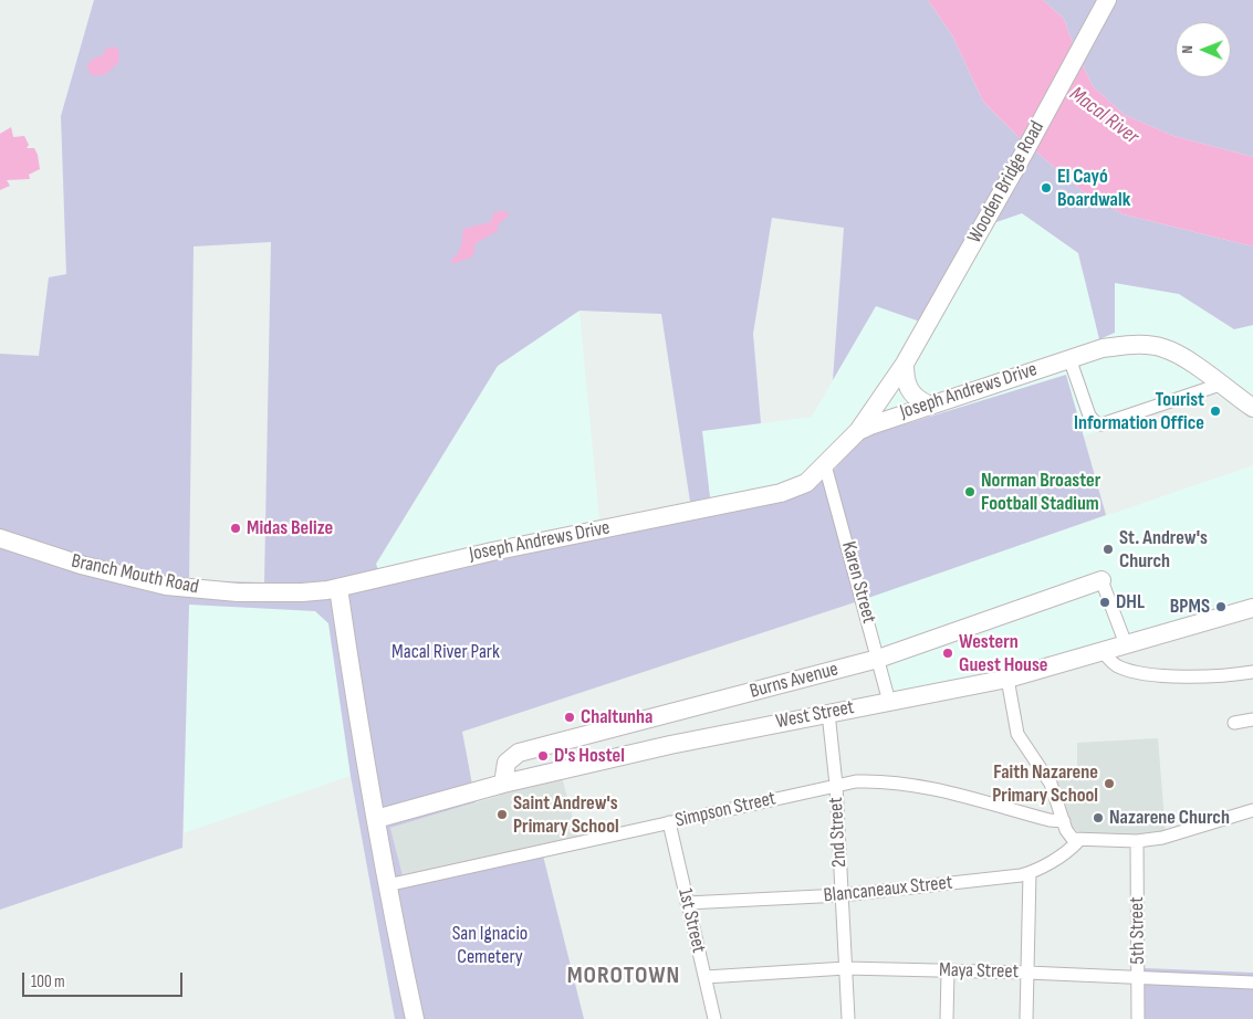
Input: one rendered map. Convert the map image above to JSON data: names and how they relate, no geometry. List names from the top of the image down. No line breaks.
{"streets":{"street":["Wooden Bridge Road","Joseph Andrews Drive","Branch Mouth Road","Karen Street","Burns Avenue","West Street","Simpson Street","2nd Street","Blancaneaux Street","1st Street","5th Street","Maya Street"]},"crossings":[["Wooden Bridge Road","Joseph Andrews Drive"],["Joseph Andrews Drive","Branch Mouth Road"],["Joseph Andrews Drive","Karen Street"],["Karen Street","Burns Avenue"],["Karen Street","West Street"],["Burns Avenue","West Street"],["West Street","2nd Street"],["Simpson Street","2nd Street"],["Simpson Street","1st Street"],["2nd Street","Blancaneaux Street"],["2nd Street","Maya Street"],["Blancaneaux Street","1st Street"],["1st Street","Maya Street"],["5th Street","Maya Street"]],"districts":["MOROTOWN"],"water":["Macal River"],"parks":["Macal River Park","San Ignacio Cemetery"],"places":["El Cayó Boardwalk","Tourist Information Office","Norman Broaster Football Stadium","Midas Belize","St. Andrew's Church","DHL","BPMS","Western Guest House","Chaltunha","D's Hostel","Faith Nazarene Primary School","Saint Andrew's Primary School","Nazarene Church"],"scale_bar":"100 m","north":"left"}
